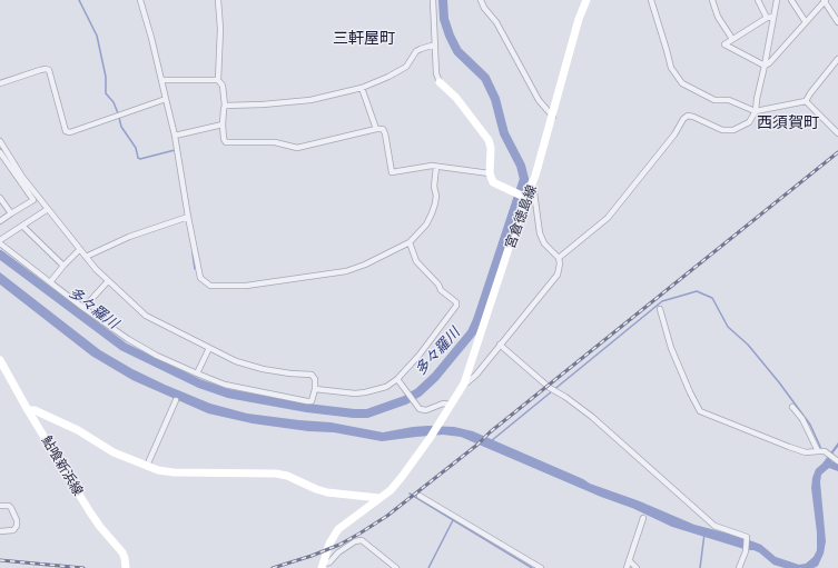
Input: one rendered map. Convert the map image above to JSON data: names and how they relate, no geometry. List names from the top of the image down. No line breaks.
{"streets":{"main road":["宮倉徳島線","鮎喰新浜線"]},"districts":["三軒屋町","西須賀町"],"water":["多々羅川"]}
